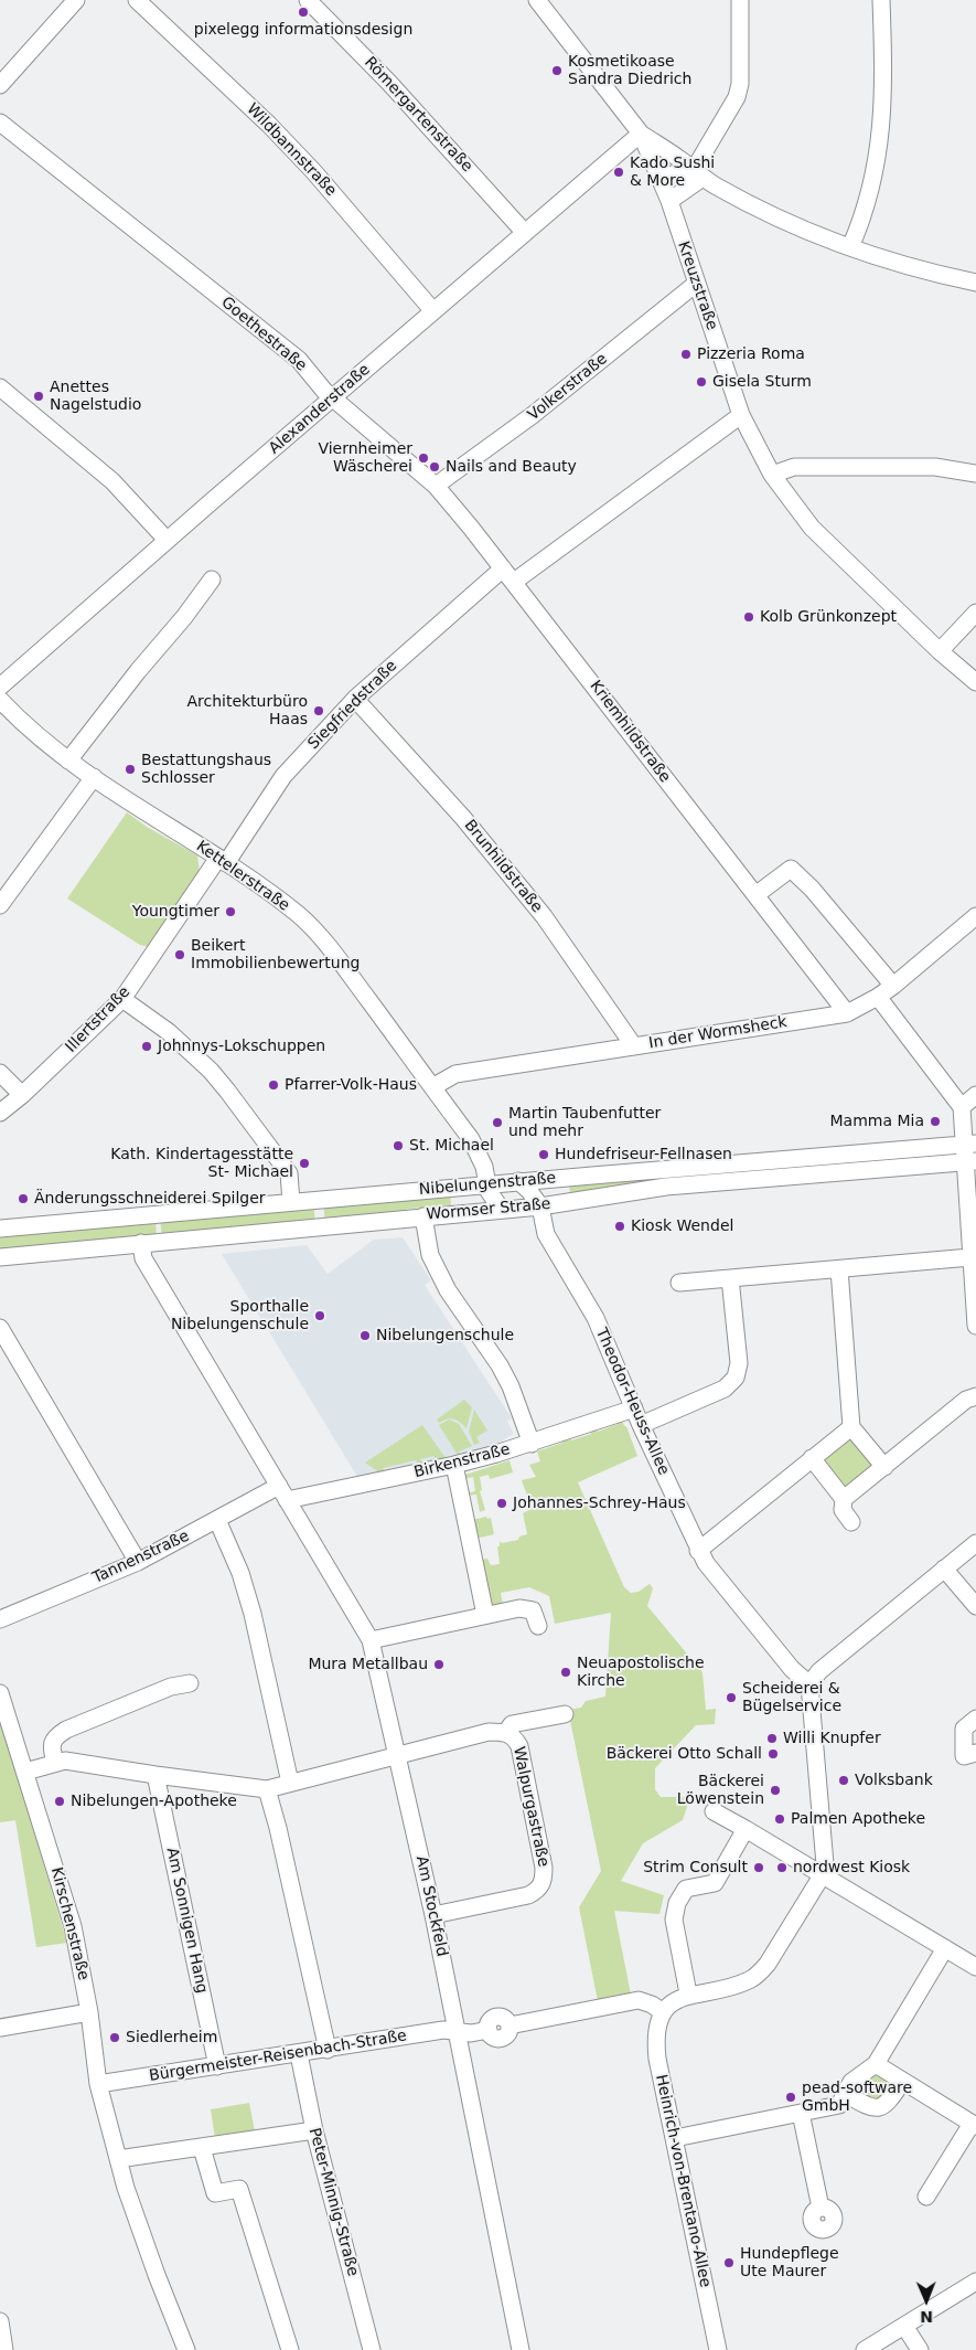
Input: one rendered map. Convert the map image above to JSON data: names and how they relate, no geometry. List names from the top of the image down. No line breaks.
{"streets":{"street":["Römergartenstraße","Wildbannstraße","Kreuzstraße","Goethestraße","Volkerstraße","Alexanderstraße","Siegfriedstraße","Kriemhildstraße","Brunhildstraße","Kettelerstraße","Illertstraße","In der Wormsheck","Nibelungenstraße","Wormser Straße","Theodor-Heuss-Allee","Birkenstraße","Tannenstraße","Walpurgastraße","Am Stockfeld","Am Sonnigen Hang","Kirschenstraße","Bürgermeister-Reisenbach-Straße","Heinrich-von-Brentano-Allee","Peter-Minnig-Straße"]},"crossings":[["Römergartenstraße","Alexanderstraße"],["Wildbannstraße","Alexanderstraße"],["Kreuzstraße","Volkerstraße"],["Kreuzstraße","Alexanderstraße"],["Kreuzstraße","Siegfriedstraße"],["Goethestraße","Volkerstraße"],["Goethestraße","Alexanderstraße"],["Goethestraße","Siegfriedstraße"],["Goethestraße","Kriemhildstraße"],["Siegfriedstraße","Kriemhildstraße"],["Siegfriedstraße","Brunhildstraße"],["Siegfriedstraße","Kettelerstraße"],["Siegfriedstraße","Illertstraße"],["Kriemhildstraße","In der Wormsheck"],["Brunhildstraße","In der Wormsheck"],["Kettelerstraße","Illertstraße"],["Kettelerstraße","In der Wormsheck"],["Kettelerstraße","Nibelungenstraße"],["Kettelerstraße","Wormser Straße"],["Wormser Straße","Theodor-Heuss-Allee"],["Wormser Straße","Am Stockfeld"],["Theodor-Heuss-Allee","Birkenstraße"],["Birkenstraße","Tannenstraße"],["Birkenstraße","Am Stockfeld"],["Tannenstraße","Am Stockfeld"],["Walpurgastraße","Am Stockfeld"],["Am Stockfeld","Bürgermeister-Reisenbach-Straße"],["Am Sonnigen Hang","Bürgermeister-Reisenbach-Straße"],["Kirschenstraße","Bürgermeister-Reisenbach-Straße"],["Bürgermeister-Reisenbach-Straße","Peter-Minnig-Straße"]],"places":["pixelegg informationsdesign","Kosmetikoase Sandra Diedrich","Kado Sushi & More","Pizzeria Roma","Gisela Sturm","Anettes Nagelstudio","Viernheimer Wäscherei","Nails and Beauty","Kolb Grünkonzept","Architekturbüro Haas","Bestattungshaus Schlosser","Youngtimer","Beikert Immobilienbewertung","Johnnys-Lokschuppen","Pfarrer-Volk-Haus","Mamma Mia","Martin Taubenfutter und mehr","St. Michael","Hundefriseur-Fellnasen","Kath. Kindertagesstätte St- Michael","Änderungsschneiderei Spilger","Kiosk Wendel","Sporthalle Nibelungenschule","Nibelungenschule","Johannes-Schrey-Haus","Mura Metallbau","Neuapostolische Kirche","Scheiderei & Bügelservice","Willi Knupfer","Bäckerei Otto Schall","Volksbank","Bäckerei Löwenstein","Nibelungen-Apotheke","Palmen Apotheke","Strim Consult","nordwest Kiosk","Siedlerheim","pead-software GmbH","Hundepflege Ute Maurer"],"north":"bottom"}
